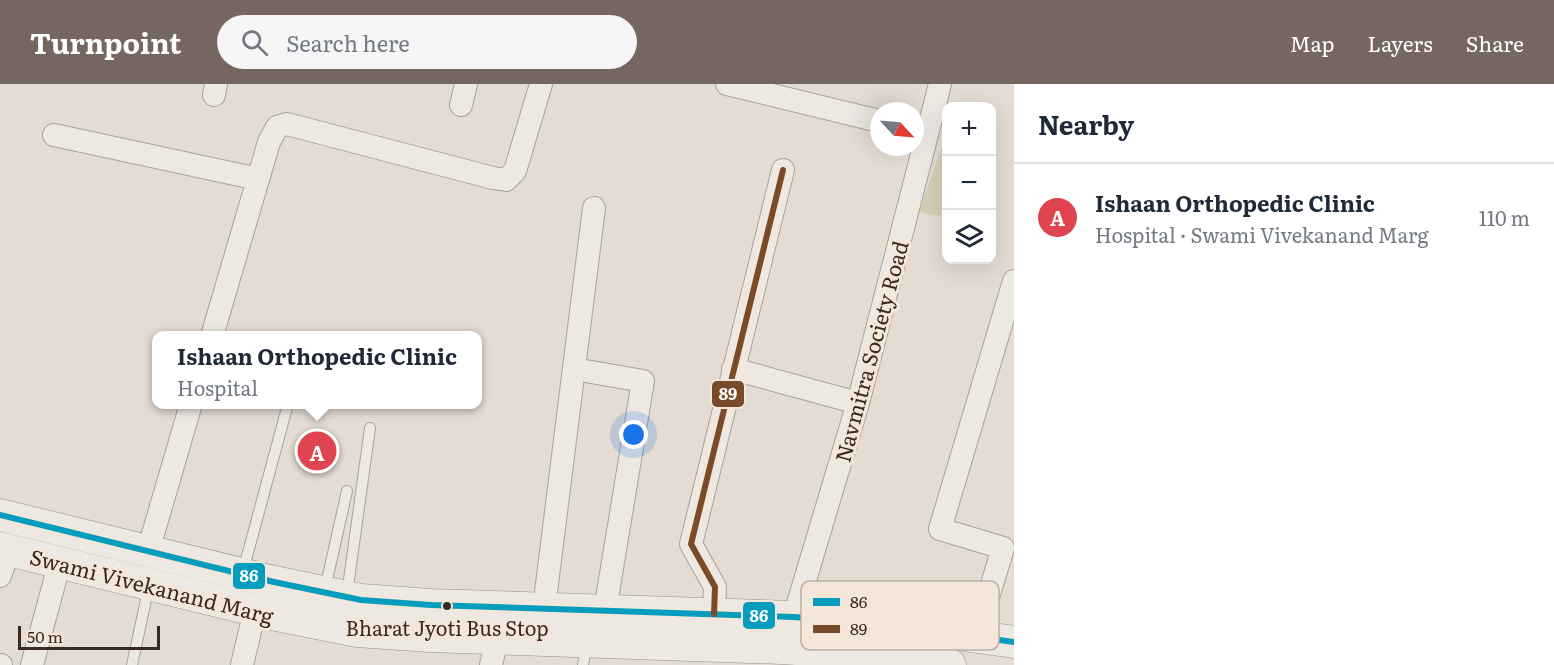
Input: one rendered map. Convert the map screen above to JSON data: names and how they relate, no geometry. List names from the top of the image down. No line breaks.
{"streets":{"main road":["Swami Vivekanand Marg"],"street":["Navmitra Society Road"]},"crossings":[["Navmitra Society Road","Swami Vivekanand Marg"]],"places":["Bharat Jyoti Bus Stop"],"lines":["transit line 89","transit line 86"],"legend":["86","89"],"scale_bar":"50 m","north":"bottom right","page":{"header":"Turnpoint","search":"Search here","nav":["Map","Layers","Share"],"heading":"Nearby","map_buttons":["+","−"],"list":[{"mark":"A","name":"Ishaan Orthopedic Clinic","note":"Hospital · Swami Vivekanand Marg","value":"110 m"}],"popup":["Ishaan Orthopedic Clinic","Hospital"],"pins":"A","scale":"50 m"}}
